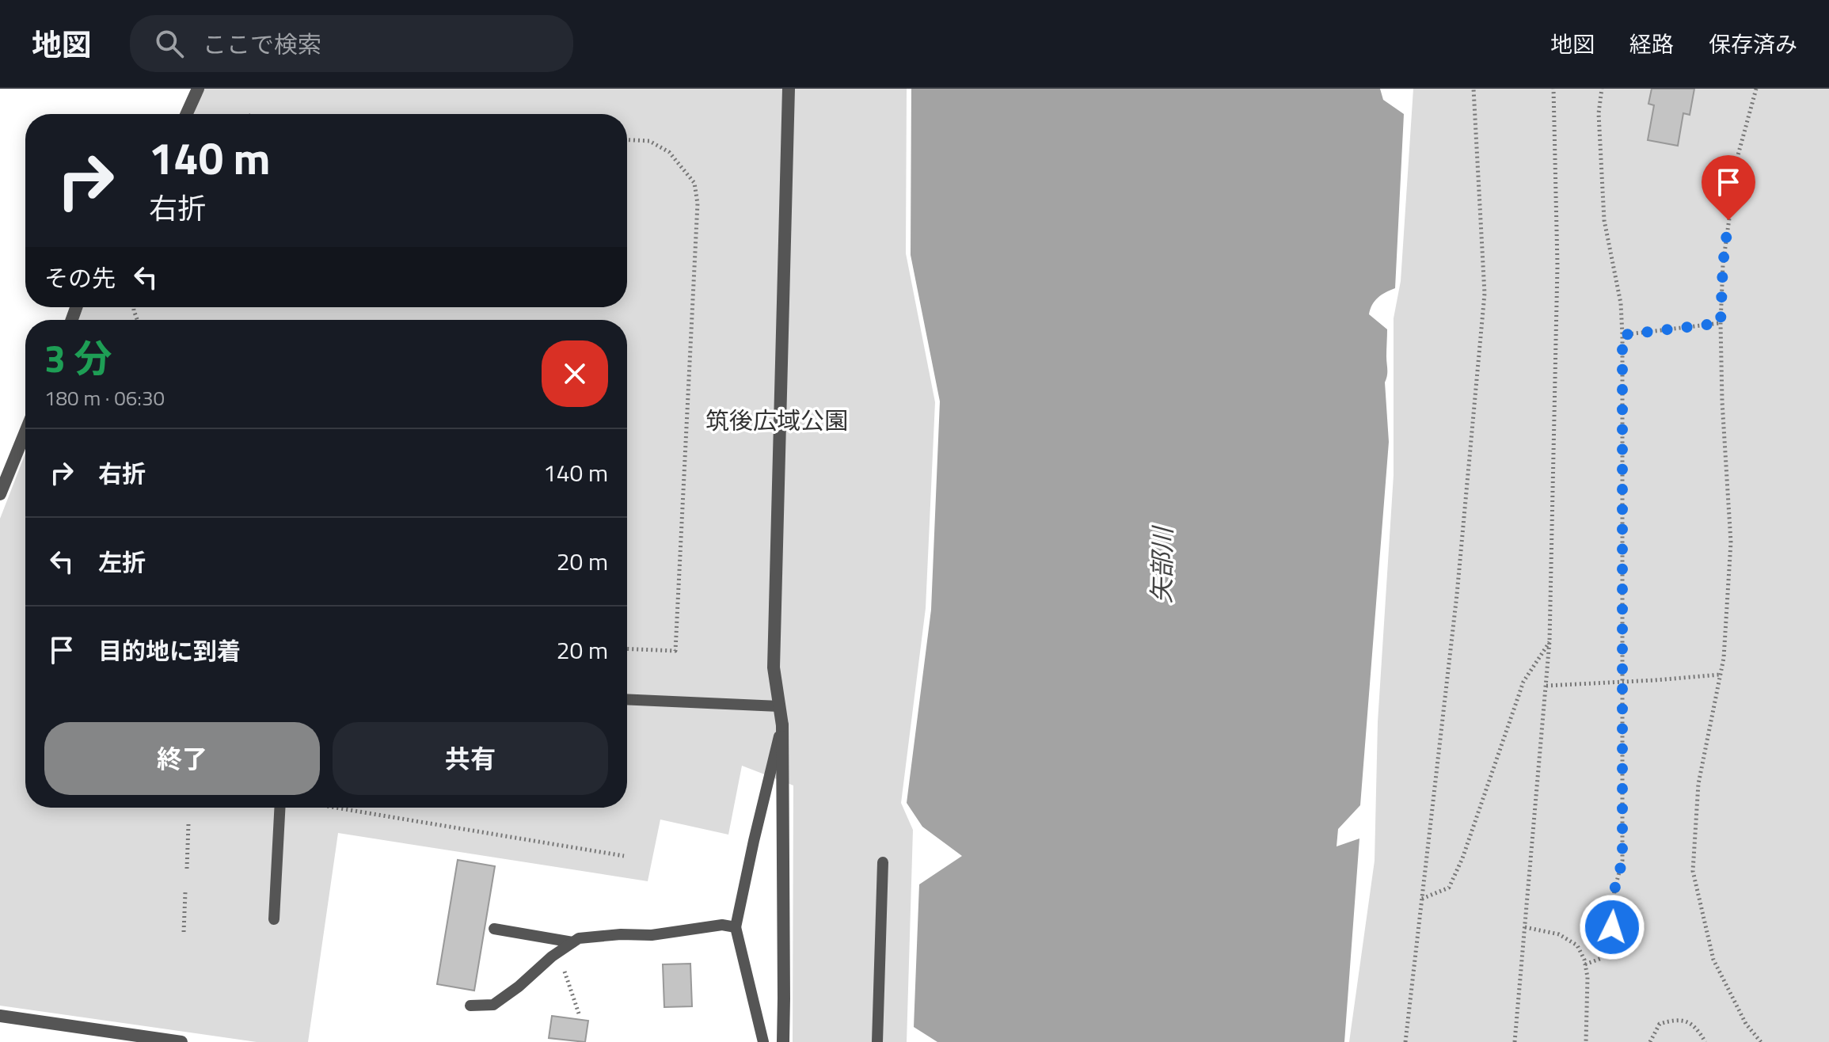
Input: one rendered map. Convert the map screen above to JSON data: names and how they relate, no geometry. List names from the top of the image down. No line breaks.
{"water":["矢部川"],"parks":["筑後広域公園"],"page":{"header":"地図","search":"ここで検索","nav":["地図","経路","保存済み"],"turn":["140 m","右折"],"then":"その先","heading":["3 分","180 m · 06:30"],"list":[{"name":"右折","value":"140 m"},{"name":"左折","value":"20 m"},{"name":"目的地に到着","value":"20 m"}],"buttons":["終了","共有"]}}
